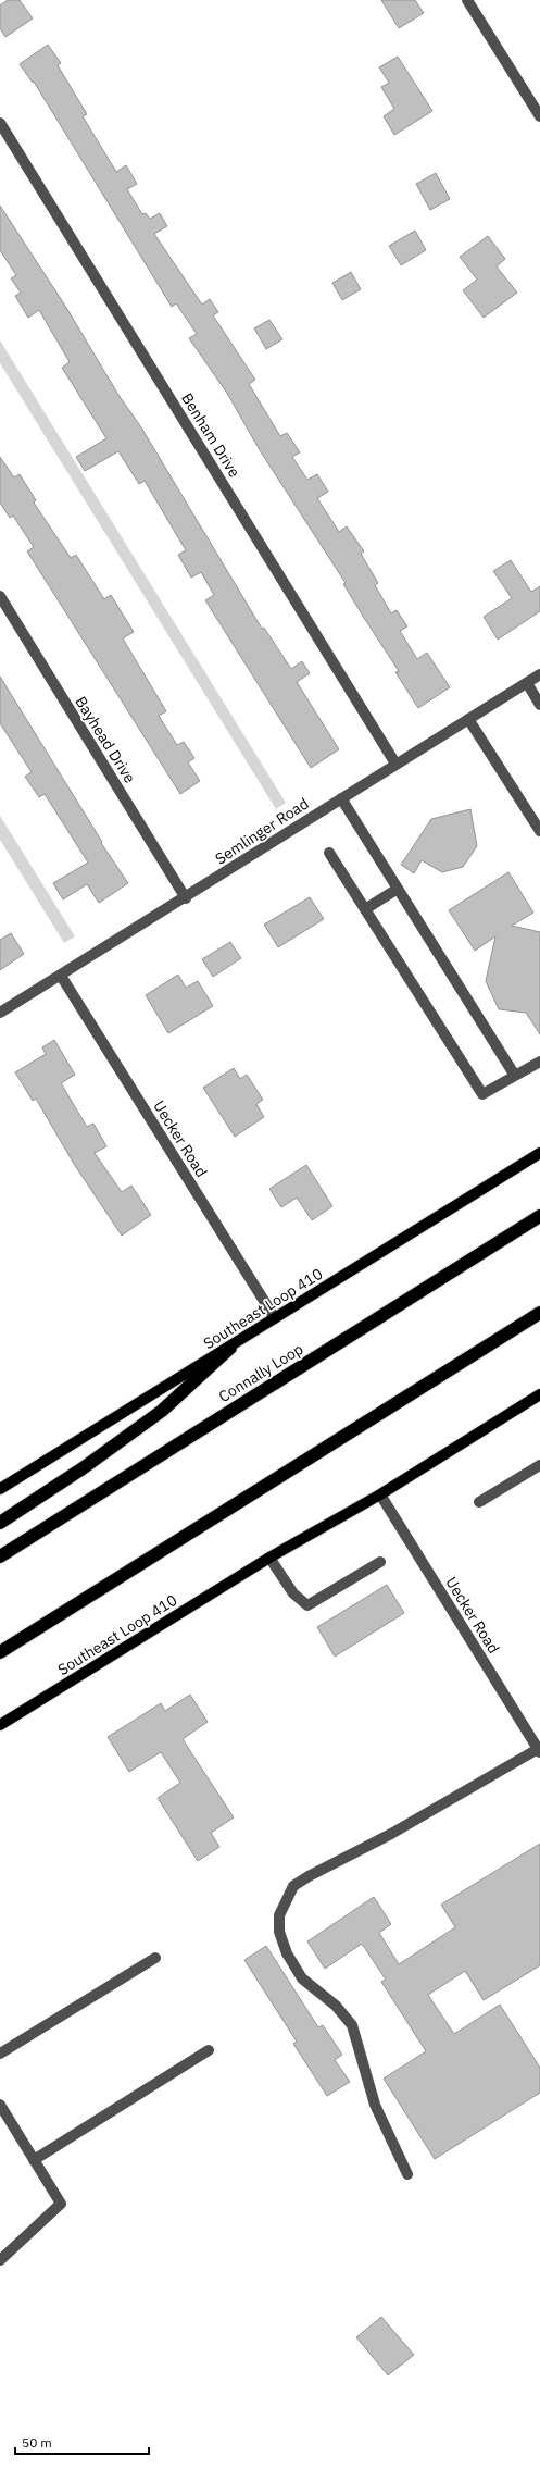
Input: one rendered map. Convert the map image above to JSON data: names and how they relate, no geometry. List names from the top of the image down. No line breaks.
{"streets":{"highway":["Connally Loop"],"main road":["Southeast Loop 410"],"street":["Benham Drive","Bayhead Drive","Semlinger Road","Uecker Road"]},"crossings":[["Benham Drive","Semlinger Road"],["Bayhead Drive","Semlinger Road"],["Semlinger Road","Uecker Road"],["Uecker Road","Southeast Loop 410"]],"scale_bar":"50 m"}
